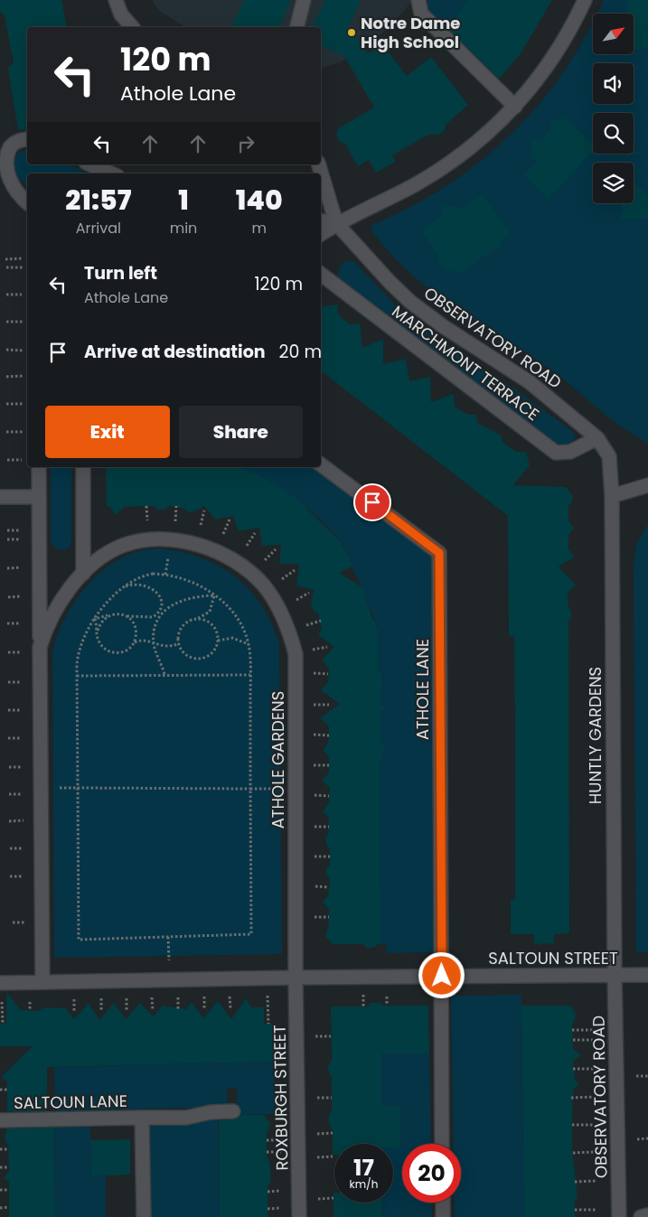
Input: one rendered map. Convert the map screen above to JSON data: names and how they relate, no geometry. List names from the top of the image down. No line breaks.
{"streets":{"street":["OBSERVATORY ROAD","MARCHMONT TERRACE","ATHOLE LANE","HUNTLY GARDENS","ATHOLE GARDENS","SALTOUN STREET","ROXBURGH STREET","SALTOUN LANE"]},"crossings":[["OBSERVATORY ROAD","MARCHMONT TERRACE"],["OBSERVATORY ROAD","HUNTLY GARDENS"],["OBSERVATORY ROAD","SALTOUN STREET"],["ATHOLE LANE","SALTOUN STREET"],["HUNTLY GARDENS","SALTOUN STREET"],["ATHOLE GARDENS","SALTOUN STREET"],["ATHOLE GARDENS","ROXBURGH STREET"],["SALTOUN STREET","ROXBURGH STREET"]],"places":["Notre Dame High School"],"north":"top right","page":{"turn":["120 m","Athole Lane"],"eta":["21:57","Arrival","1","min","140","m"],"list":[{"name":"Turn left","note":"Athole Lane","value":"120 m"},{"name":"Arrive at destination","value":"20 m"}],"buttons":["Exit","Share"],"speed":"17 km/h","limit":"20"}}
